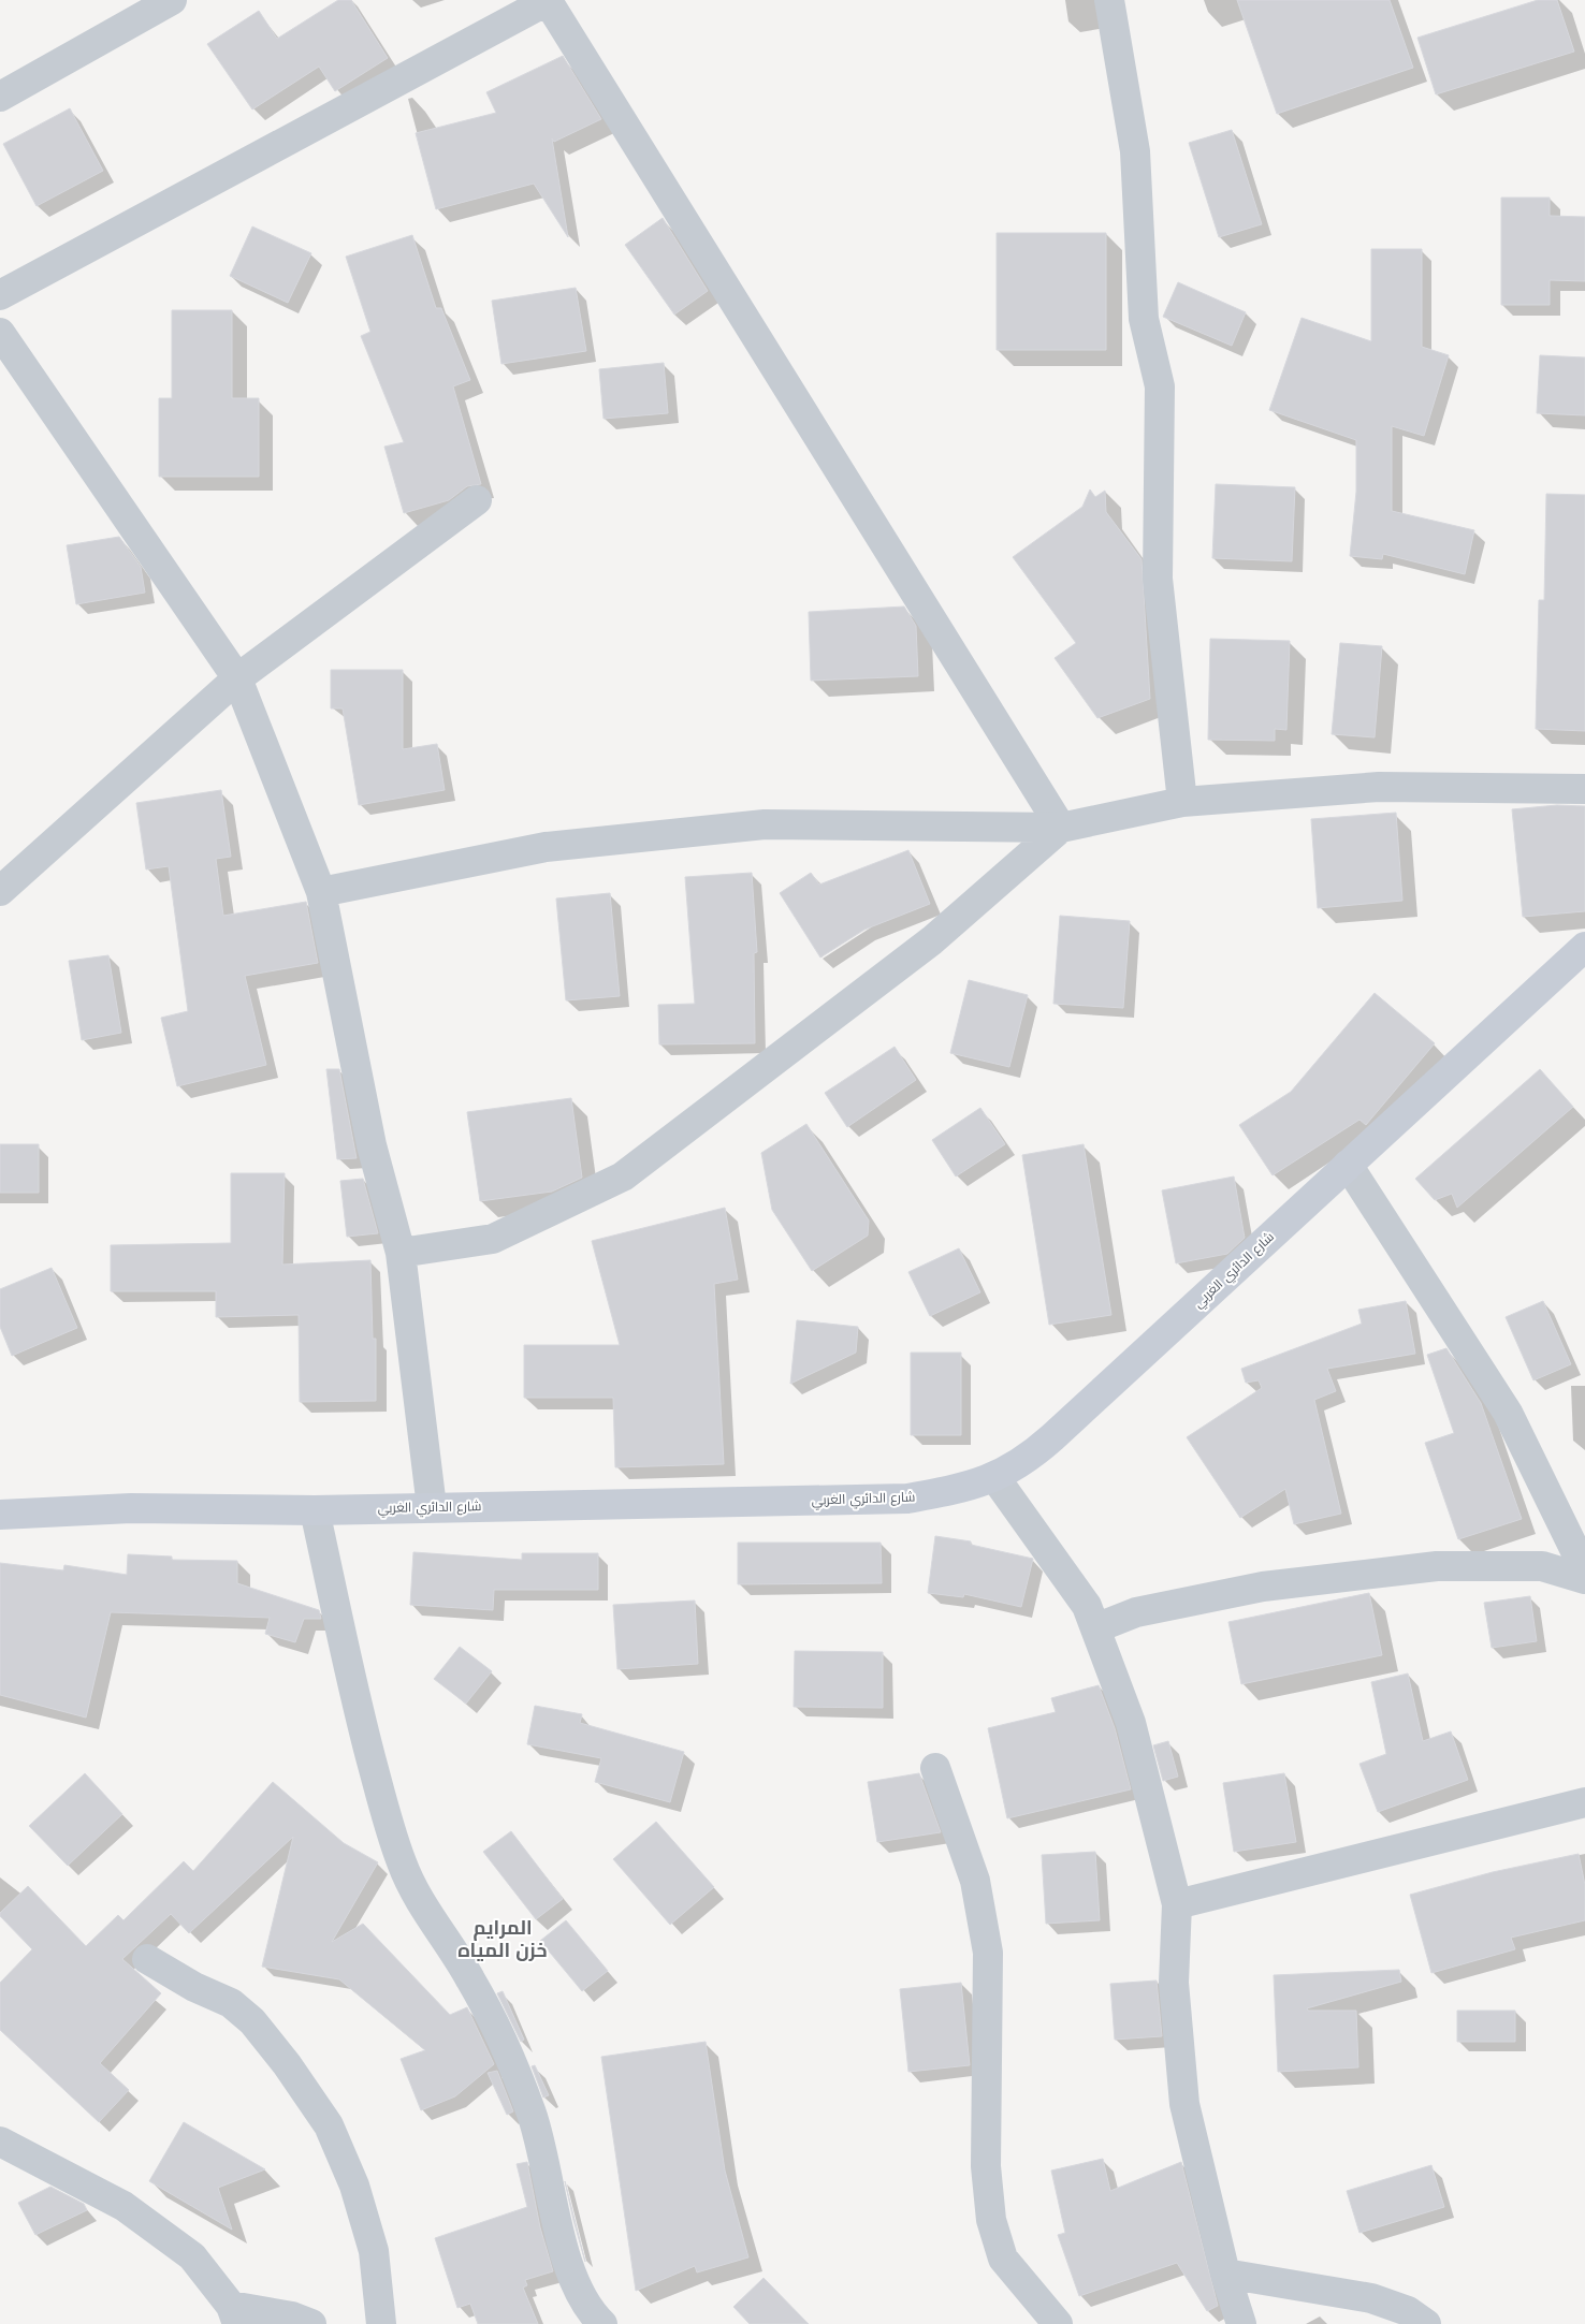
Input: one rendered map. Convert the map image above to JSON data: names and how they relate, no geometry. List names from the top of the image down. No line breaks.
{"streets":{"street":["شارع الدائري الغربي"]},"districts":["المرايم خزن المياه"]}
